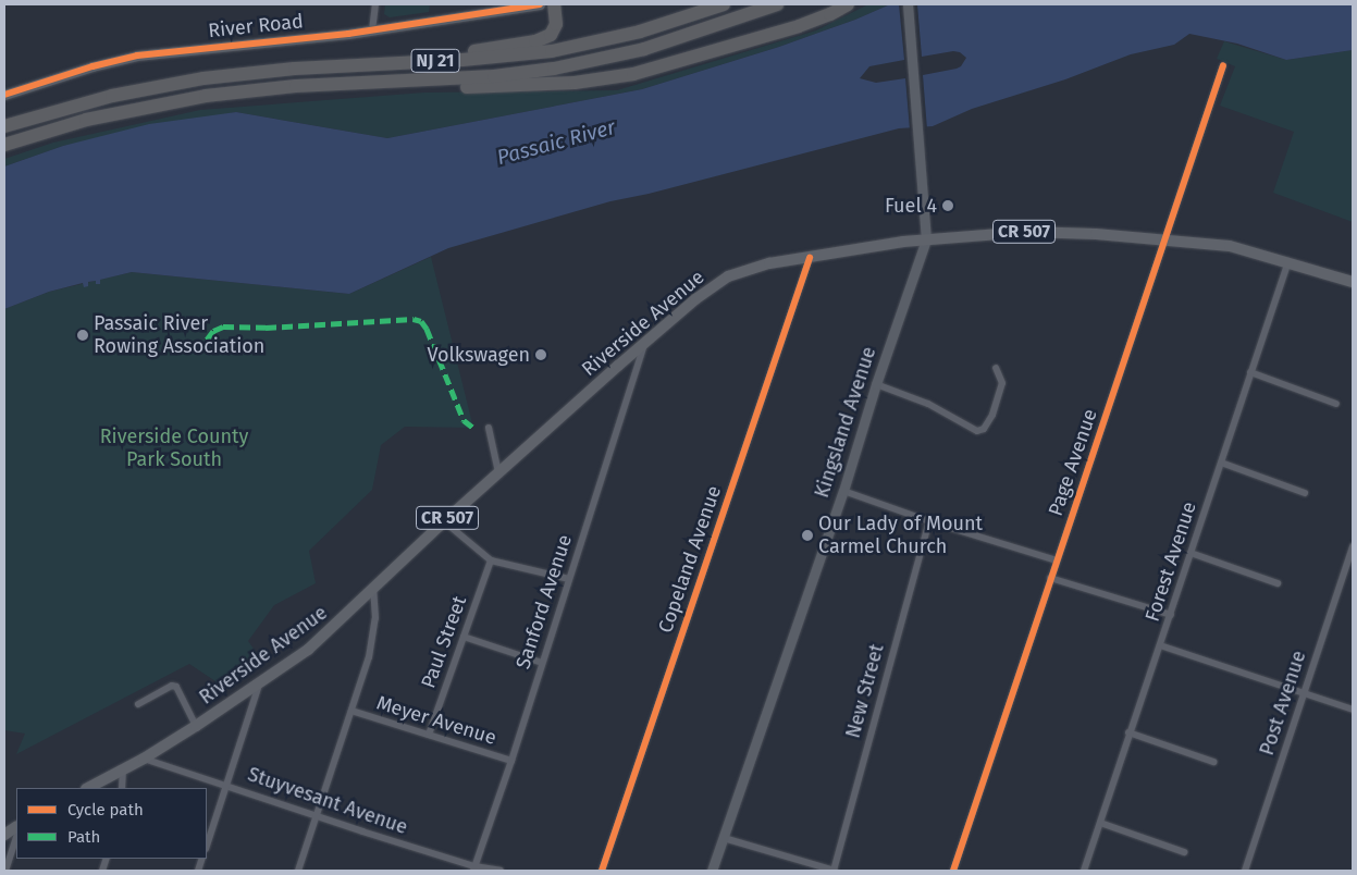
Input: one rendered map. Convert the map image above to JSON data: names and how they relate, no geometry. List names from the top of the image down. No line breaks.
{"streets":{"highway":["NJ 21"],"main road":["River Road","CR 507","Riverside Avenue","Kingsland Avenue"],"street":["Page Avenue","Copeland Avenue","Forest Avenue","Sanford Avenue","Paul Street","New Street","Post Avenue","Meyer Avenue","Stuyvesant Avenue"]},"crossings":[["Riverside Avenue","Kingsland Avenue"],["Riverside Avenue","Page Avenue"],["Riverside Avenue","Copeland Avenue"],["Riverside Avenue","Forest Avenue"],["Riverside Avenue","Sanford Avenue"],["Riverside Avenue","Stuyvesant Avenue"],["Sanford Avenue","Meyer Avenue"],["Sanford Avenue","Stuyvesant Avenue"],["Paul Street","Meyer Avenue"]],"water":["Passaic River"],"parks":["Riverside County Park South"],"places":["Fuel 4","Passaic River Rowing Association","Volkswagen","Our Lady of Mount Carmel Church"],"legend":["Cycle path","Path"]}
